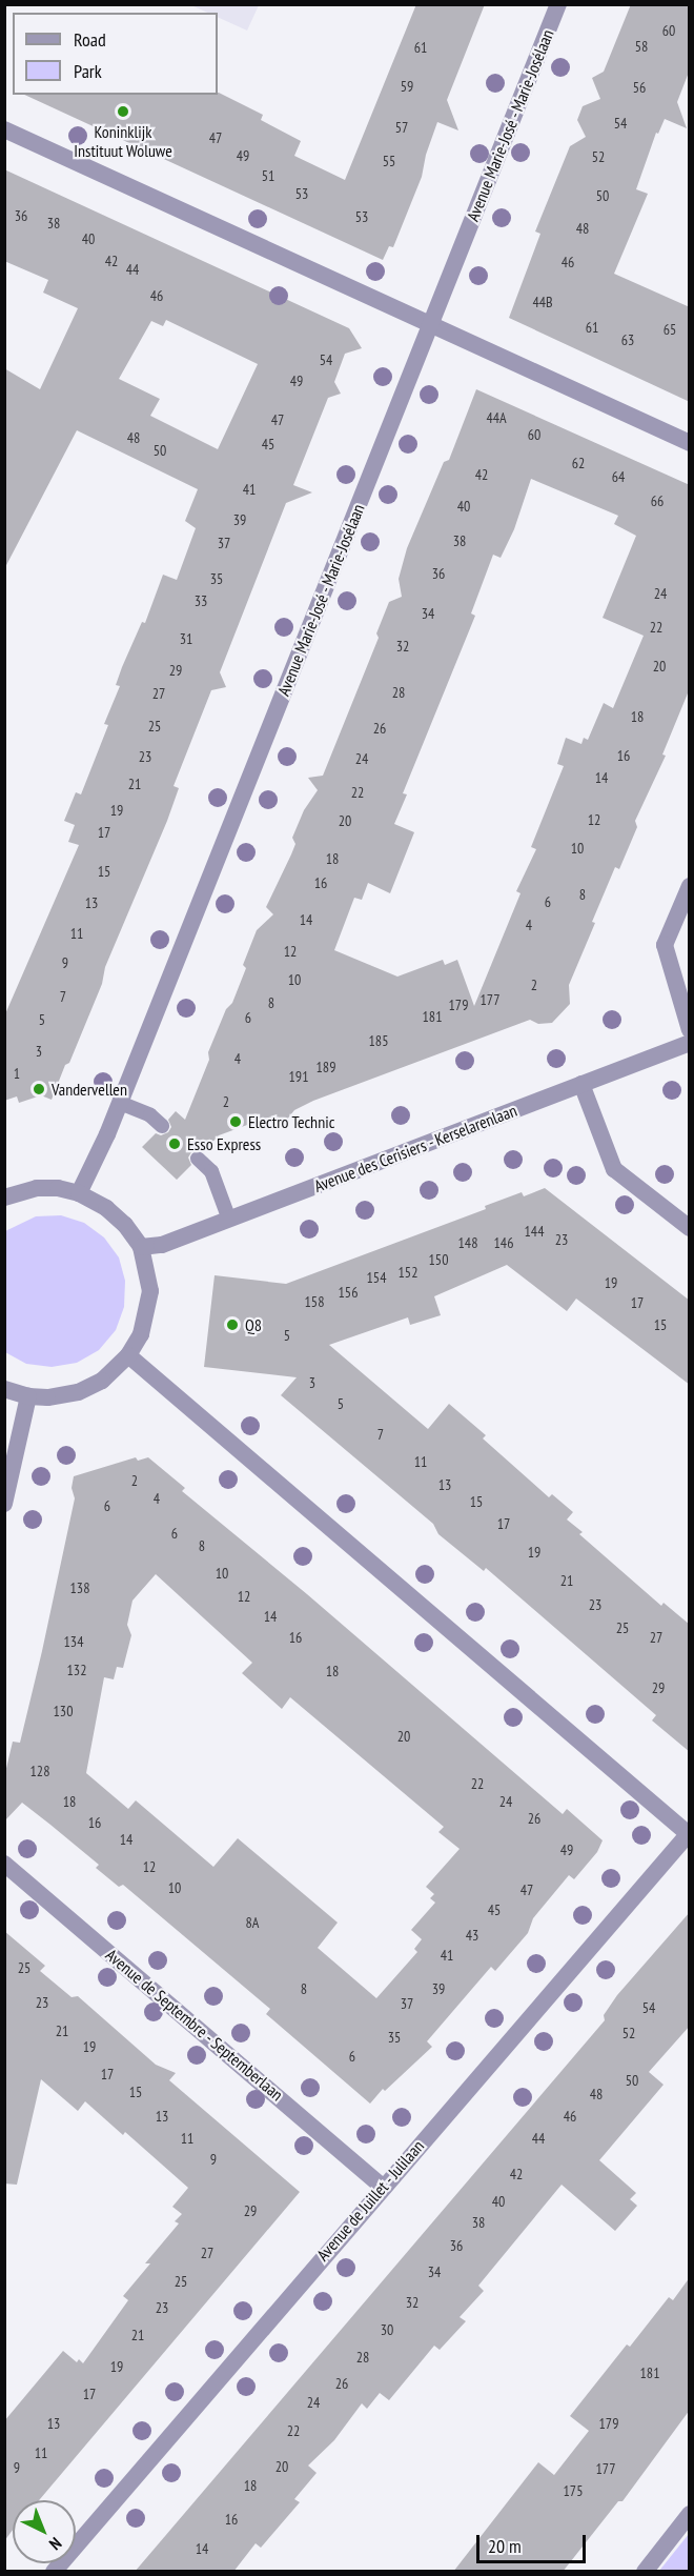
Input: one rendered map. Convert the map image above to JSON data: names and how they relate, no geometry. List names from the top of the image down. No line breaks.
{"streets":{"street":["Avenue Marie-José - Marie-Josélaan","Avenue des Cerisiers - Kerselarenlaan","Avenue de Septembre - Septemberlaan","Avenue de Juillet - Julilaan"]},"crossings":[["Avenue de Septembre - Septemberlaan","Avenue de Juillet - Julilaan"]],"places":["Koninklijk Instituut Woluwe","Vandervellen","Electro Technic","Esso Express","Q8"],"house_numbers":["60","58","61","59","56","54","57","47","49","52","55","51","53","50","36","53","38","48","40","42","46","44","46","44B","61","65","63","54","49","44A","47","60","48","45","50","62","42","64","41","66","40","39","38","37","36","35","24","33","34","22","31","32","20","29","28","27","18","25","26","16","23","24","14","21","22","19","12","20","17","10","18","15","16","8","6","13","14","4","11","12","9","10","2","7","177","8","179","181","6","5","185","3","4","189","1","191","2","144","23","148","146","150","152","154","19","156","158","17","15","5","3","5","7","11","2","13","4","15","6","17","6","8","19","10","21","138","12","23","14","25","16","27","134","132","18","29","130","20","128","22","18","24","26","16","14","49","12","10","47","45","8A","43","41","25","8","39","23","37","54","21","52","35","19","6","17","50","15","48","13","46","11","44","9","42","40","29","38","36","27","34","25","32","23","30","21","28","19","181","26","17","24","13","179","22","11","20","9","177","18","175","16","14"],"legend":["Road","Park"],"scale_bar":"20 m","north":"bottom right"}
